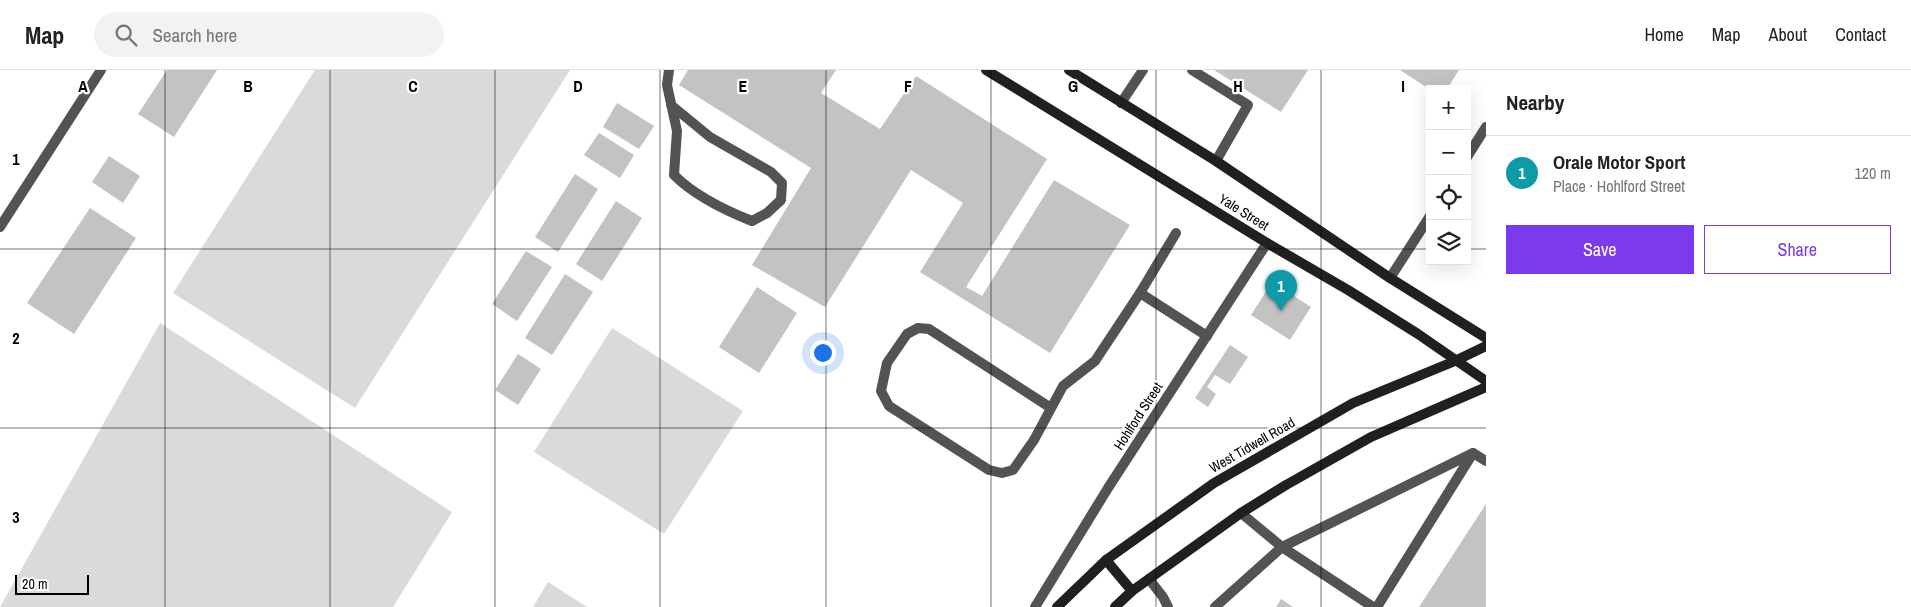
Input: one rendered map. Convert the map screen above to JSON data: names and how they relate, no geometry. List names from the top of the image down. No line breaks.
{"streets":{"main road":["Yale Street","West Tidwell Road"],"street":["Hohlford Street"]},"crossings":[["Yale Street","Hohlford Street"],["Yale Street","West Tidwell Road"]],"scale_bar":"20 m","page":{"header":"Map","search":"Search here","nav":["Home","Map","About","Contact"],"heading":"Nearby","map_buttons":["+","−"],"list":[{"mark":"1","name":"Orale Motor Sport","note":"Place · Hohlford Street","value":"120 m"}],"buttons":["Save","Share"],"pins":"1","scale":"20 m"},"grid":{"columns":["A","B","C","D","E","F","G","H","I"],"rows":["1","2","3"]}}
